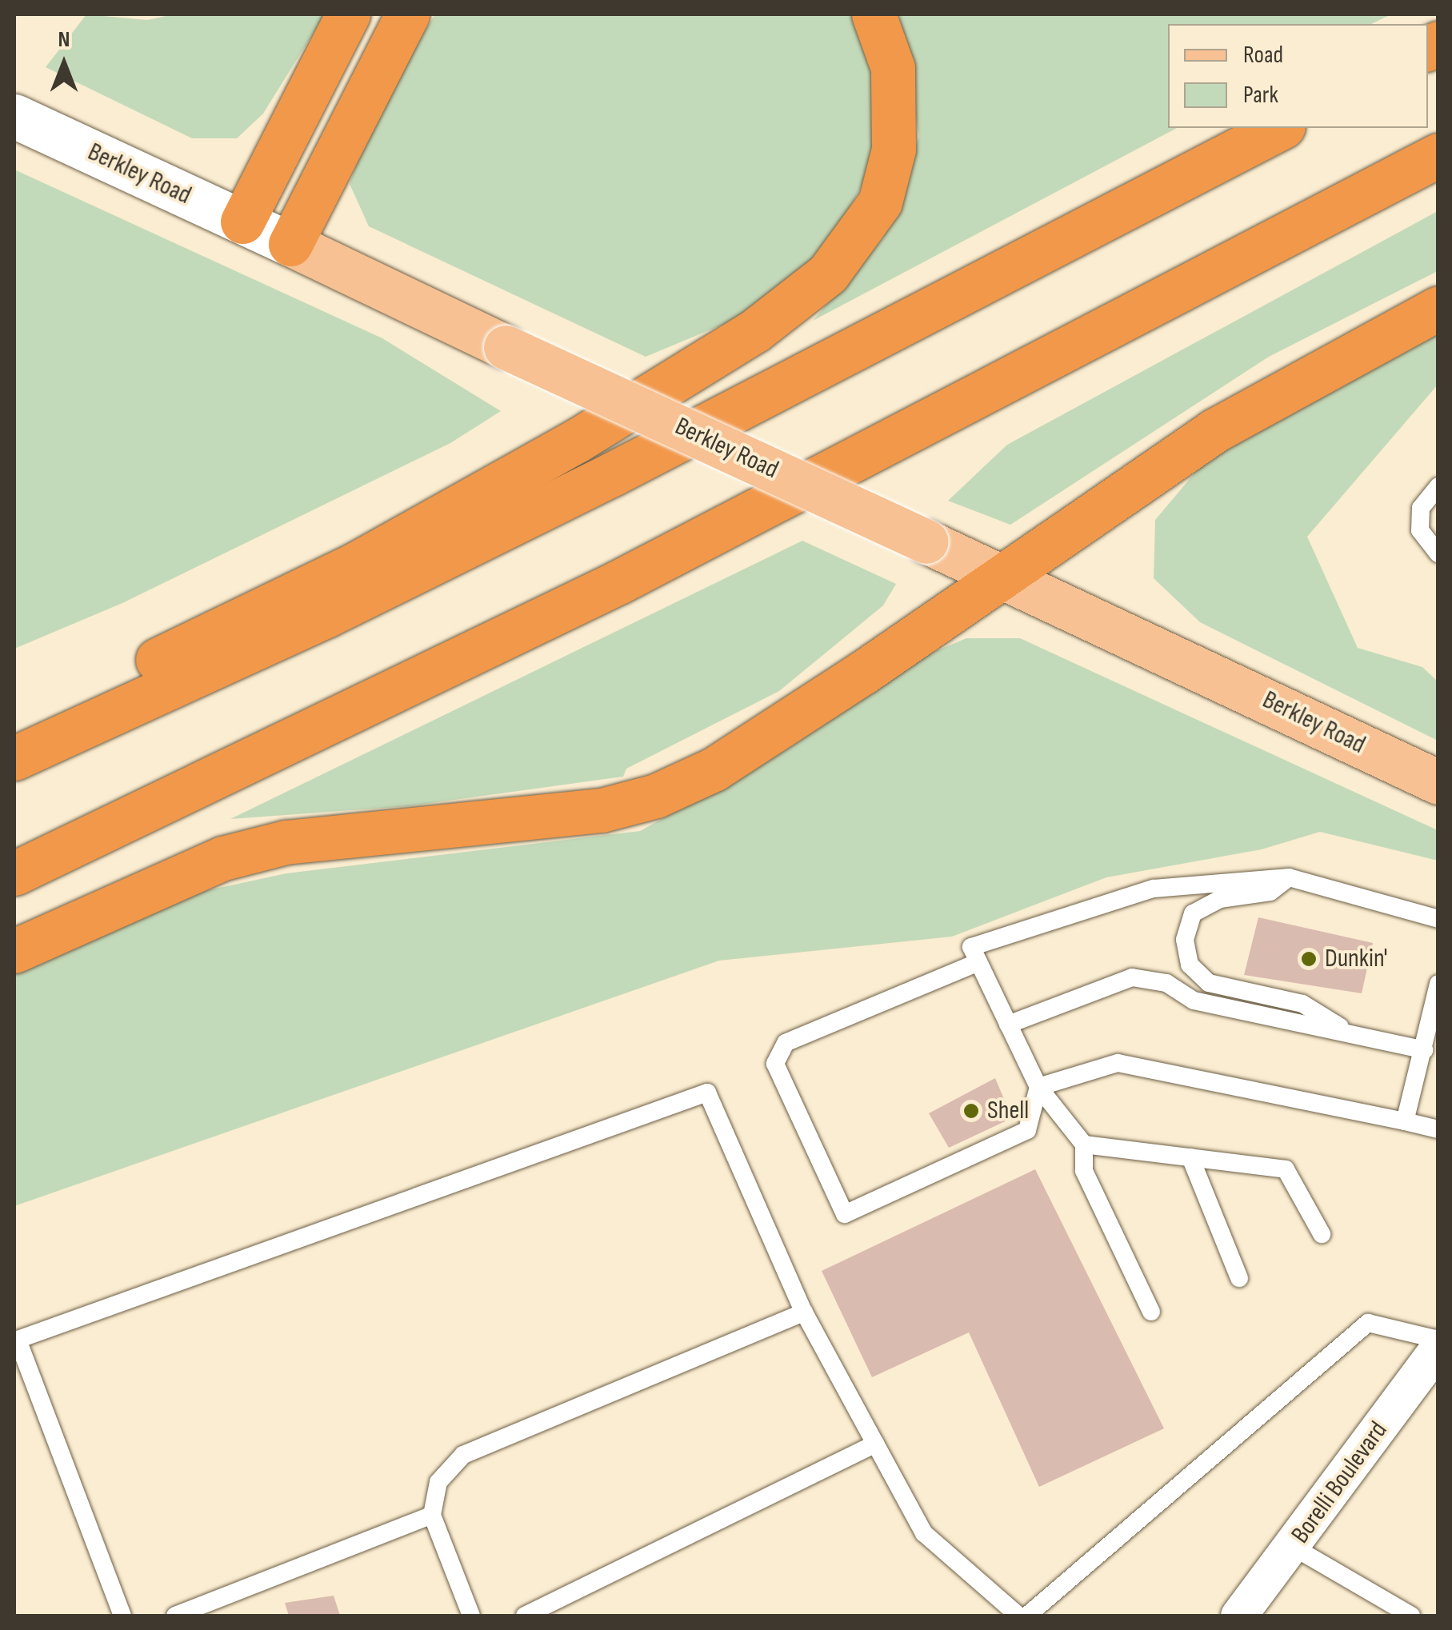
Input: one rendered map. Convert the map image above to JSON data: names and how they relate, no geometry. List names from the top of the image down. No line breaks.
{"streets":{"main road":["Berkley Road"],"street":["Borelli Boulevard"]},"places":["Dunkin'","Shell"],"legend":["Road","Park"],"north":"top"}
